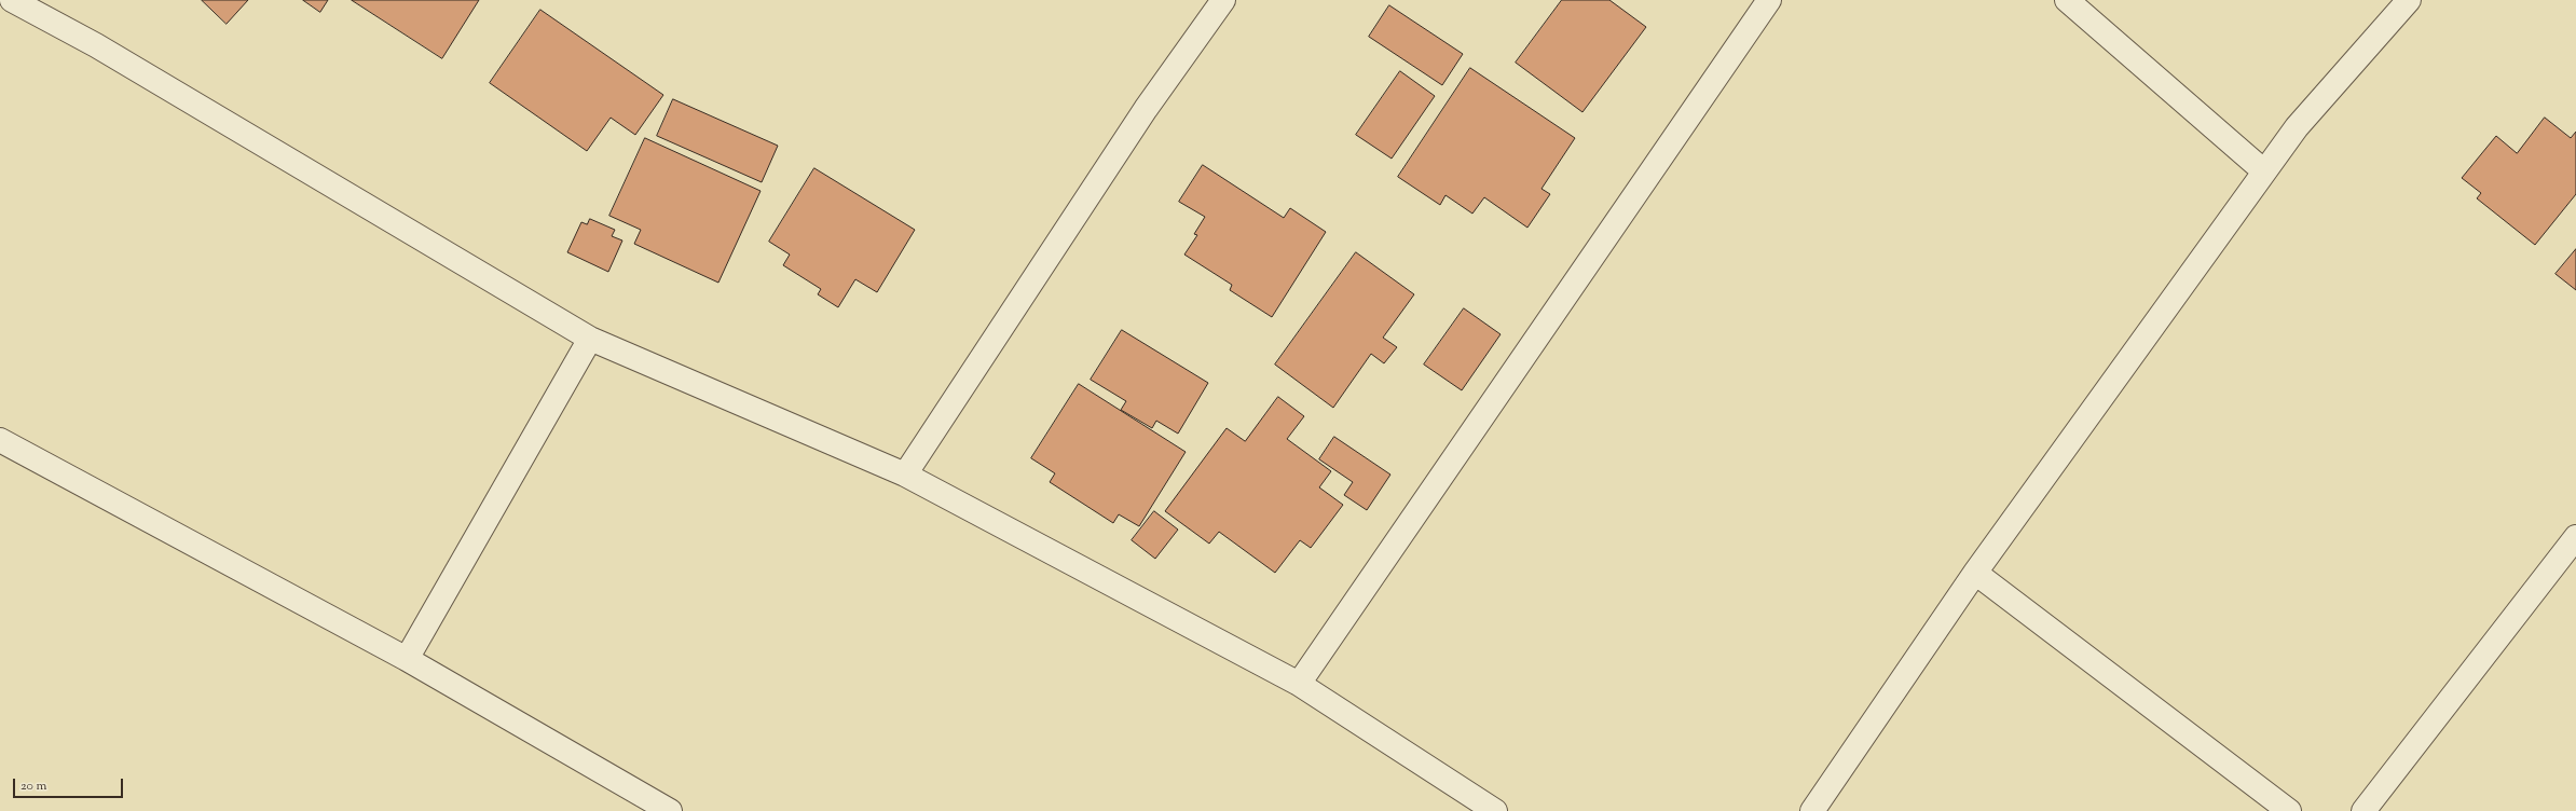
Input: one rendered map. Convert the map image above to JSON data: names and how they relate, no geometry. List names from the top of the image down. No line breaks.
{"scale_bar":"20 m"}
